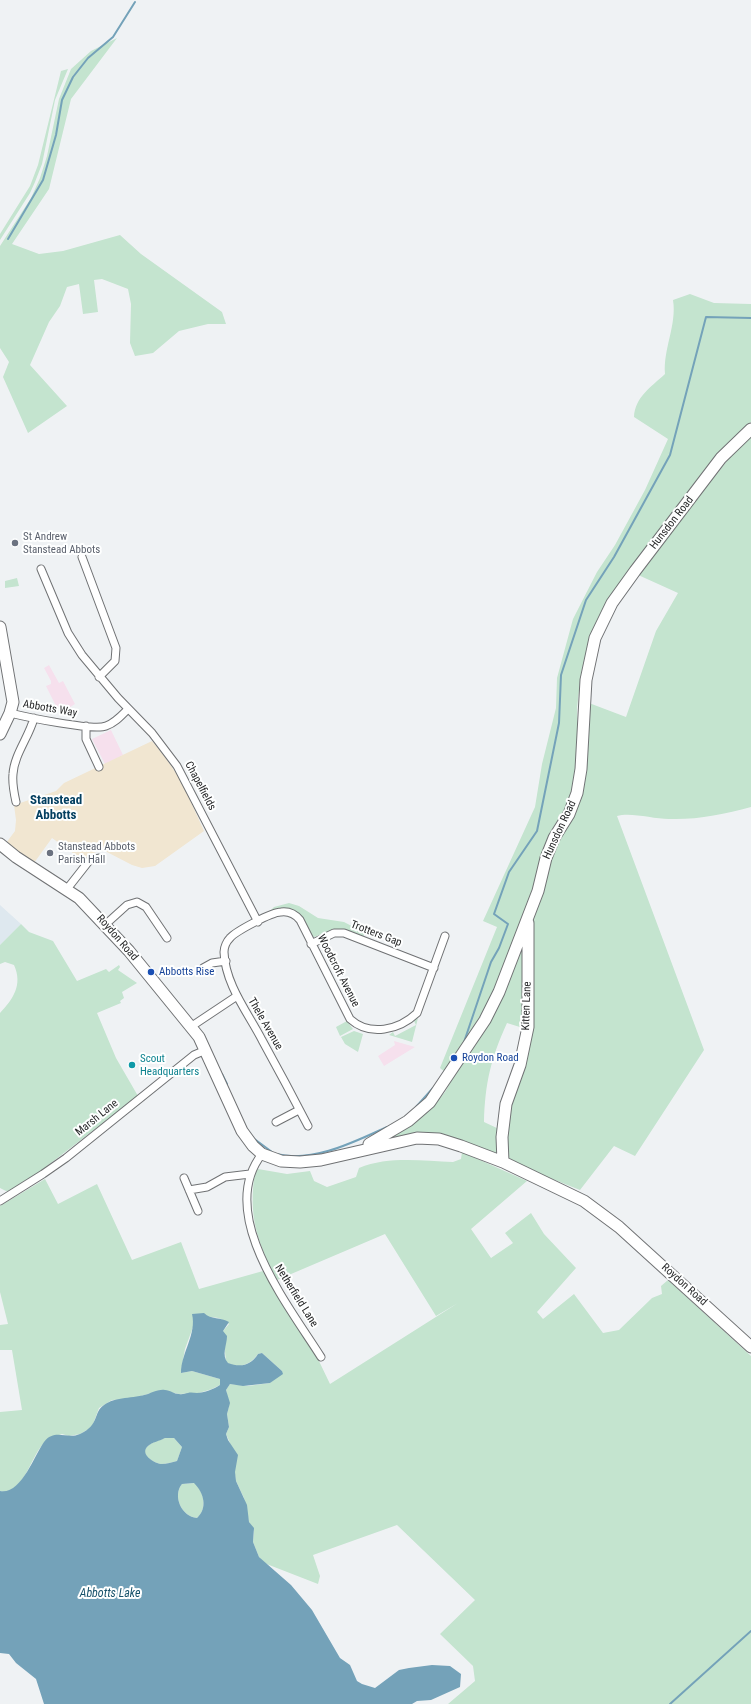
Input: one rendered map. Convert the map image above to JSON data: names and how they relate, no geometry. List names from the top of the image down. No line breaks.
{"streets":{"main road":["Hunsdon Road","Roydon Road","Kitten Lane"],"street":["Abbotts Way","Chapelfields","Trotters Gap","Woodcroft Avenue","Thele Avenue","Marsh Lane","Netherfield Lane"]},"crossings":[["Hunsdon Road","Roydon Road"],["Hunsdon Road","Kitten Lane"],["Abbotts Way","Chapelfields"],["Chapelfields","Woodcroft Avenue"],["Trotters Gap","Woodcroft Avenue"],["Roydon Road","Kitten Lane"],["Roydon Road","Thele Avenue"],["Roydon Road","Marsh Lane"],["Roydon Road","Netherfield Lane"],["Woodcroft Avenue","Thele Avenue"]],"districts":["Stanstead Abbotts"],"water":["Abbotts Lake"],"places":["St Andrew Stanstead Abbots","Stanstead Abbots Parish Hall","Abbotts Rise","Roydon Road","Scout Headquarters"]}
